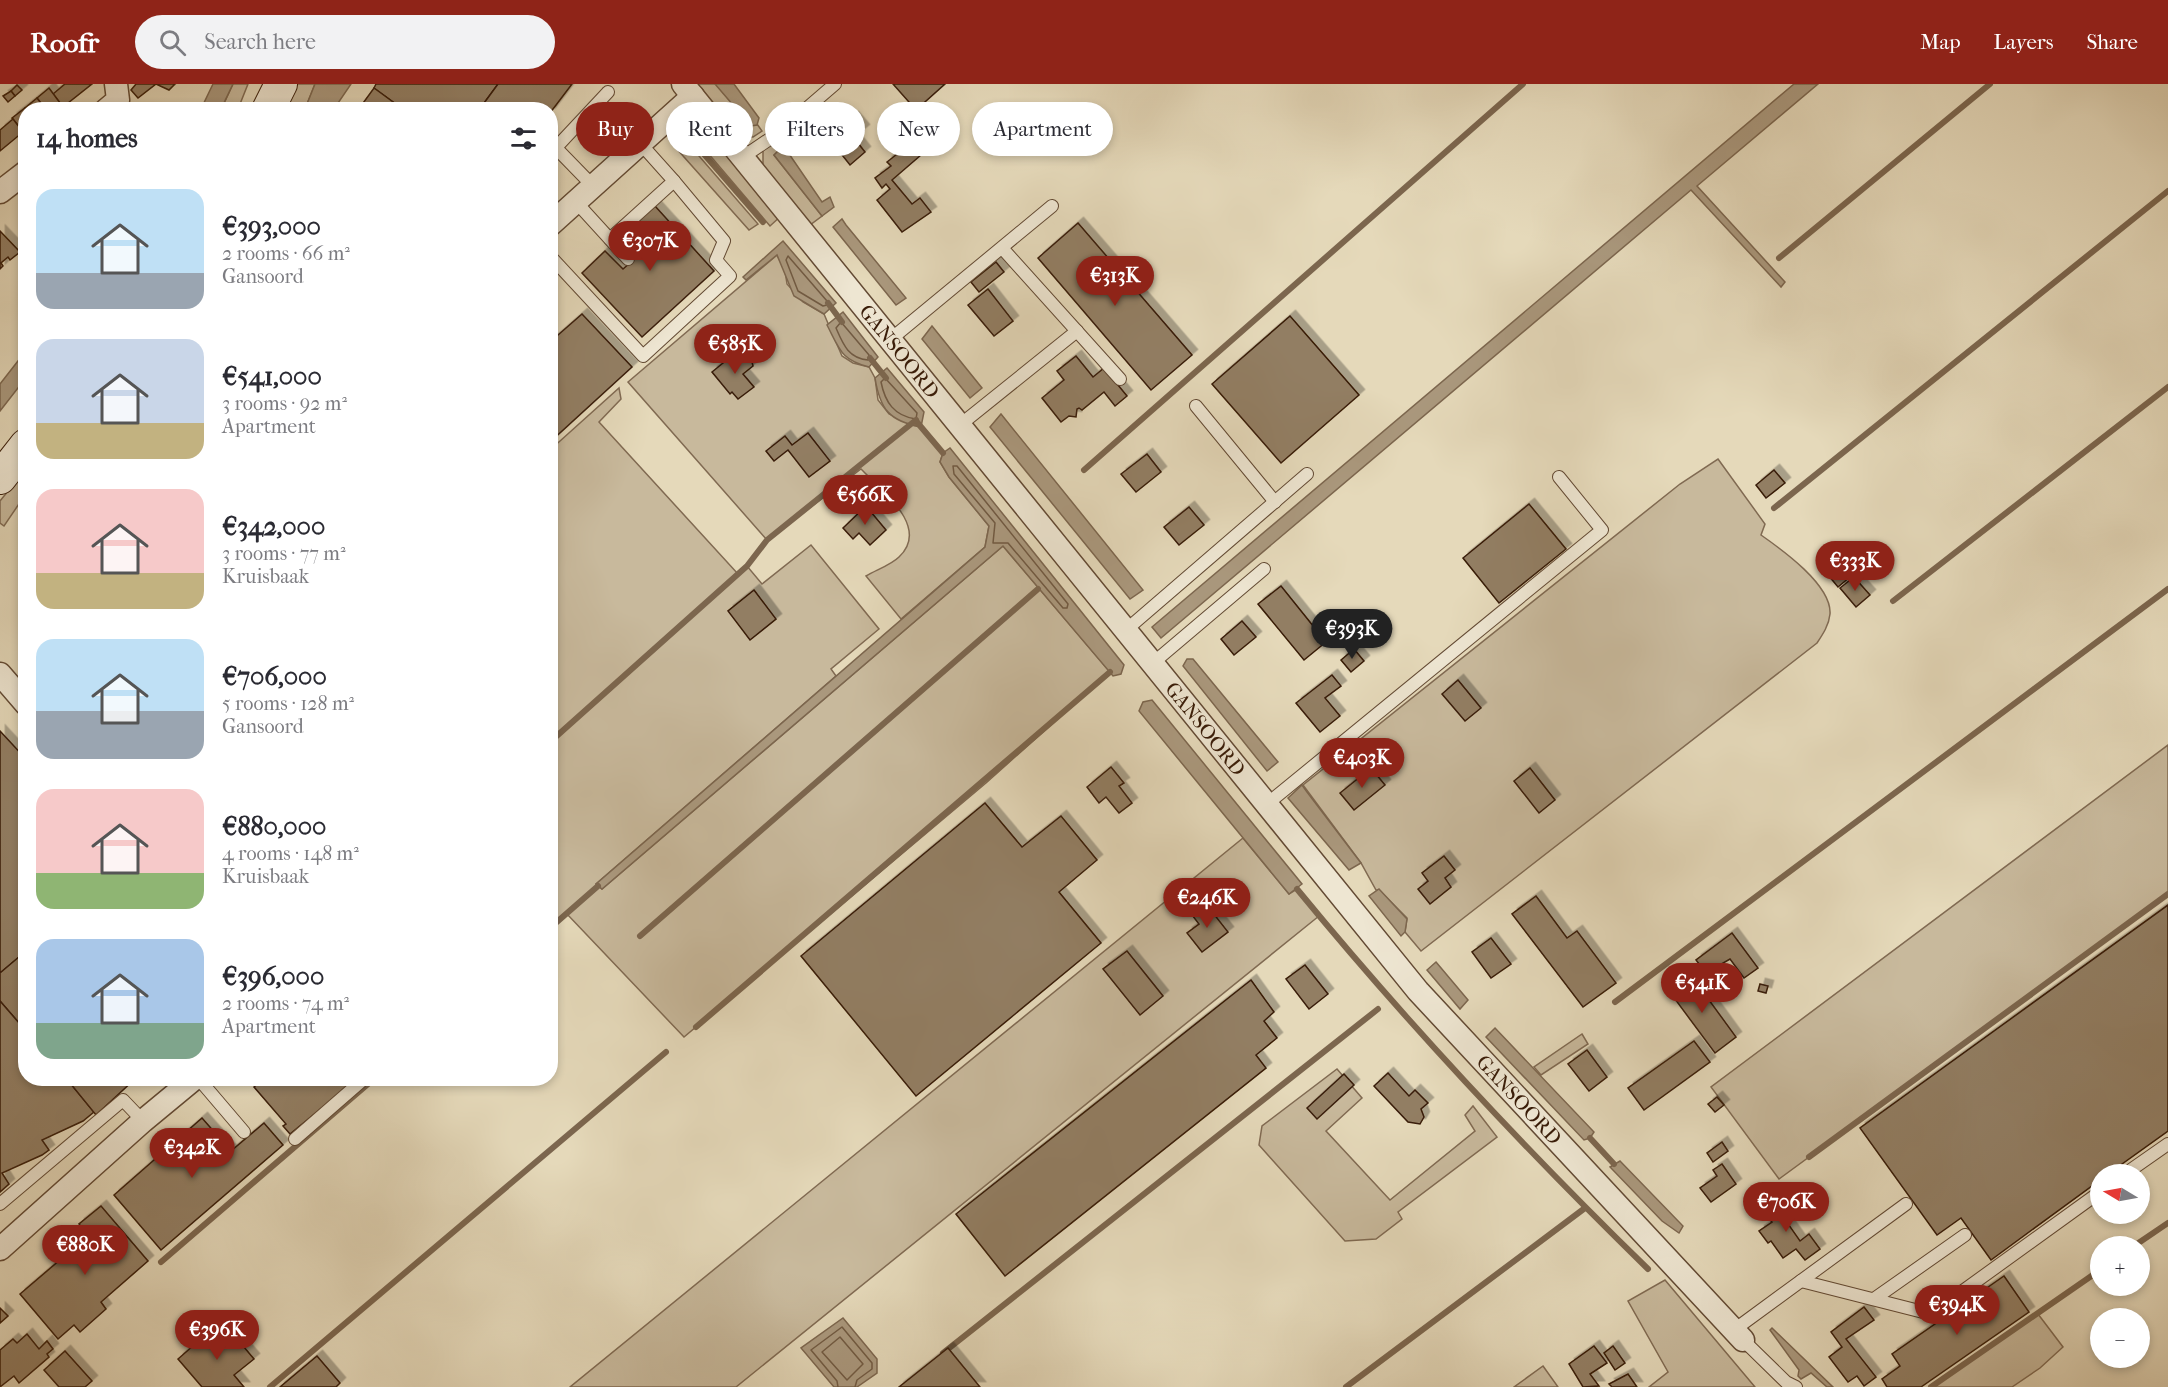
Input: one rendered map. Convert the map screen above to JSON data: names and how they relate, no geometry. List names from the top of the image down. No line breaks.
{"streets":{"street":["GANSOORD"]},"north":"left","page":{"header":"Roofr","search":"Search here","nav":["Map","Layers","Share"],"chip":["Buy","Rent","Filters","New","Apartment"],"heading":"14 homes","list":[{"name":"€393,000","note":"2 rooms · 66 m² · Gansoord"},{"name":"€541,000","note":"3 rooms · 92 m² · Apartment"},{"name":"€342,000","note":"3 rooms · 77 m² · Kruisbaak"},{"name":"€706,000","note":"5 rooms · 128 m² · Gansoord"},{"name":"€880,000","note":"4 rooms · 148 m² · Kruisbaak"},{"name":"€396,000","note":"2 rooms · 74 m² · Apartment"}],"price":["€307K","€313K","€585K","€566K","€333K","€393K","€403K","€246K","€541K","€342K","€706K","€880K","€394K","€396K"],"map_buttons":["+","−"]}}
